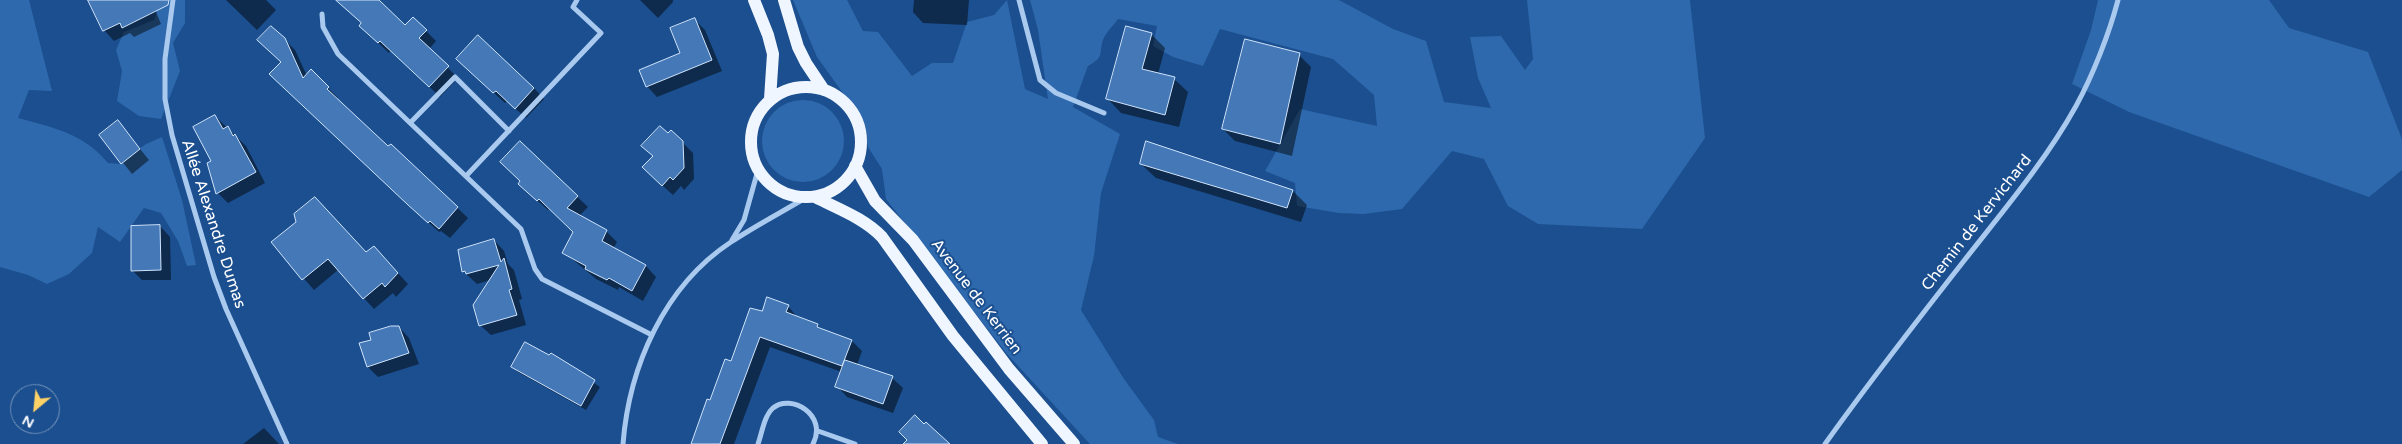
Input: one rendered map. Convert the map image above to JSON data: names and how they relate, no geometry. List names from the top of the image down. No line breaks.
{"streets":{"main road":["Avenue de Kerrien"],"street":["Chemin de Kervichard","Allée Alexandre Dumas"]},"north":"bottom left"}
